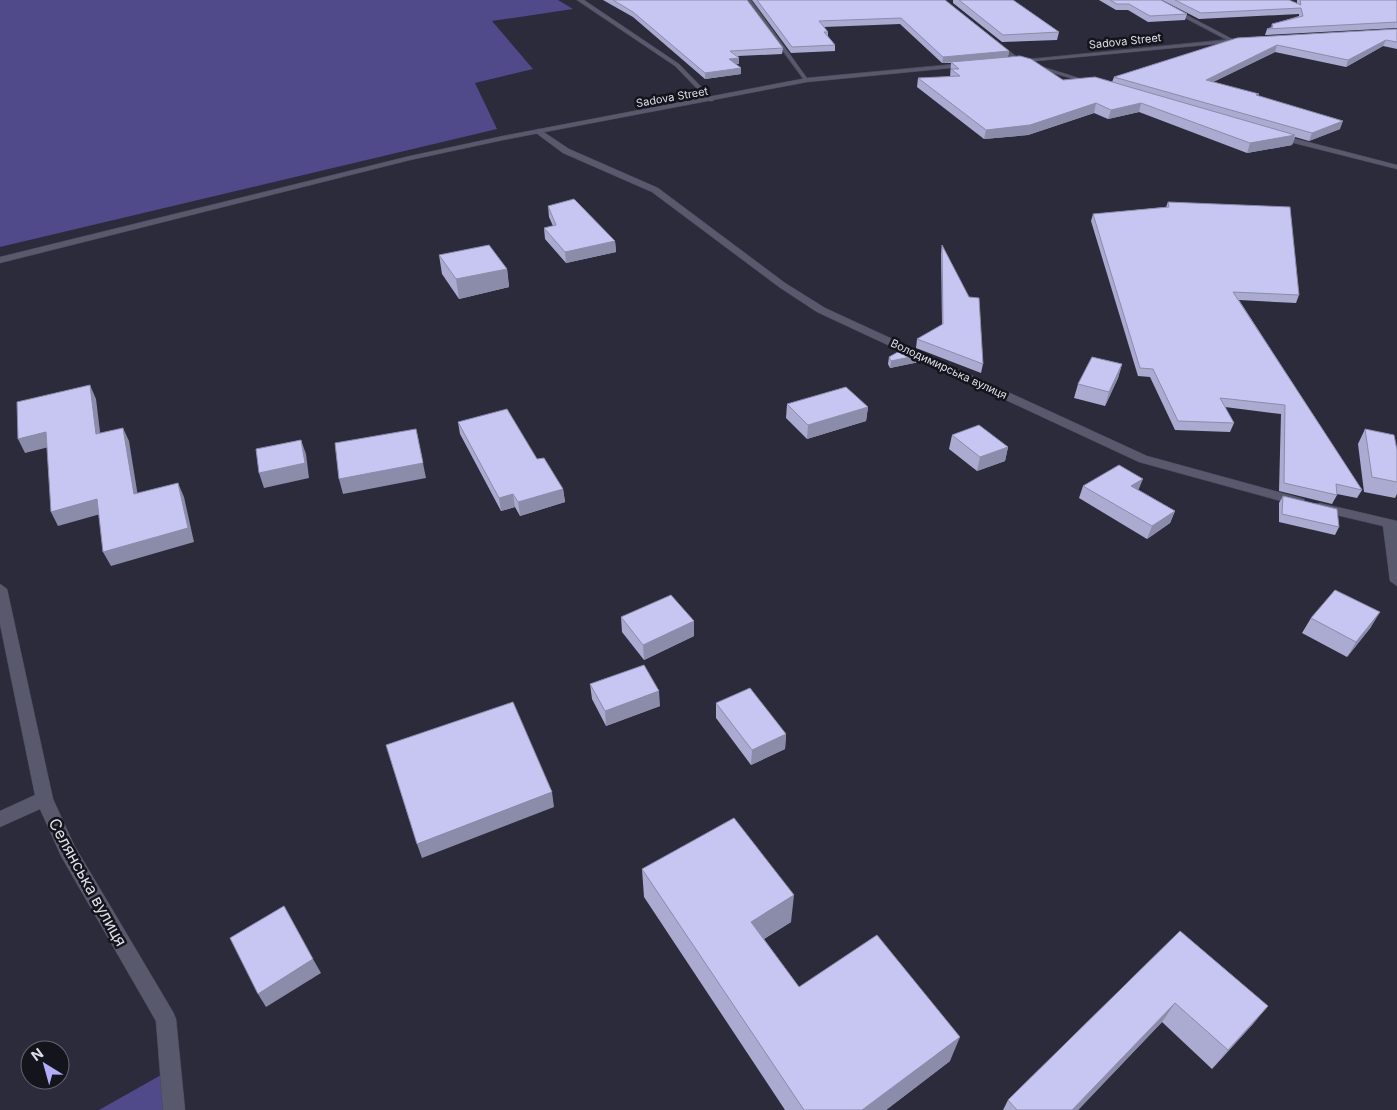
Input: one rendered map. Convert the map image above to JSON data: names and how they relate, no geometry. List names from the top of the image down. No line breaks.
{"streets":{"street":["Sadova Street","Володимирська вулиця","Селянська вулиця"]},"crossings":[["Sadova Street","Володимирська вулиця"]],"north":"top left"}
